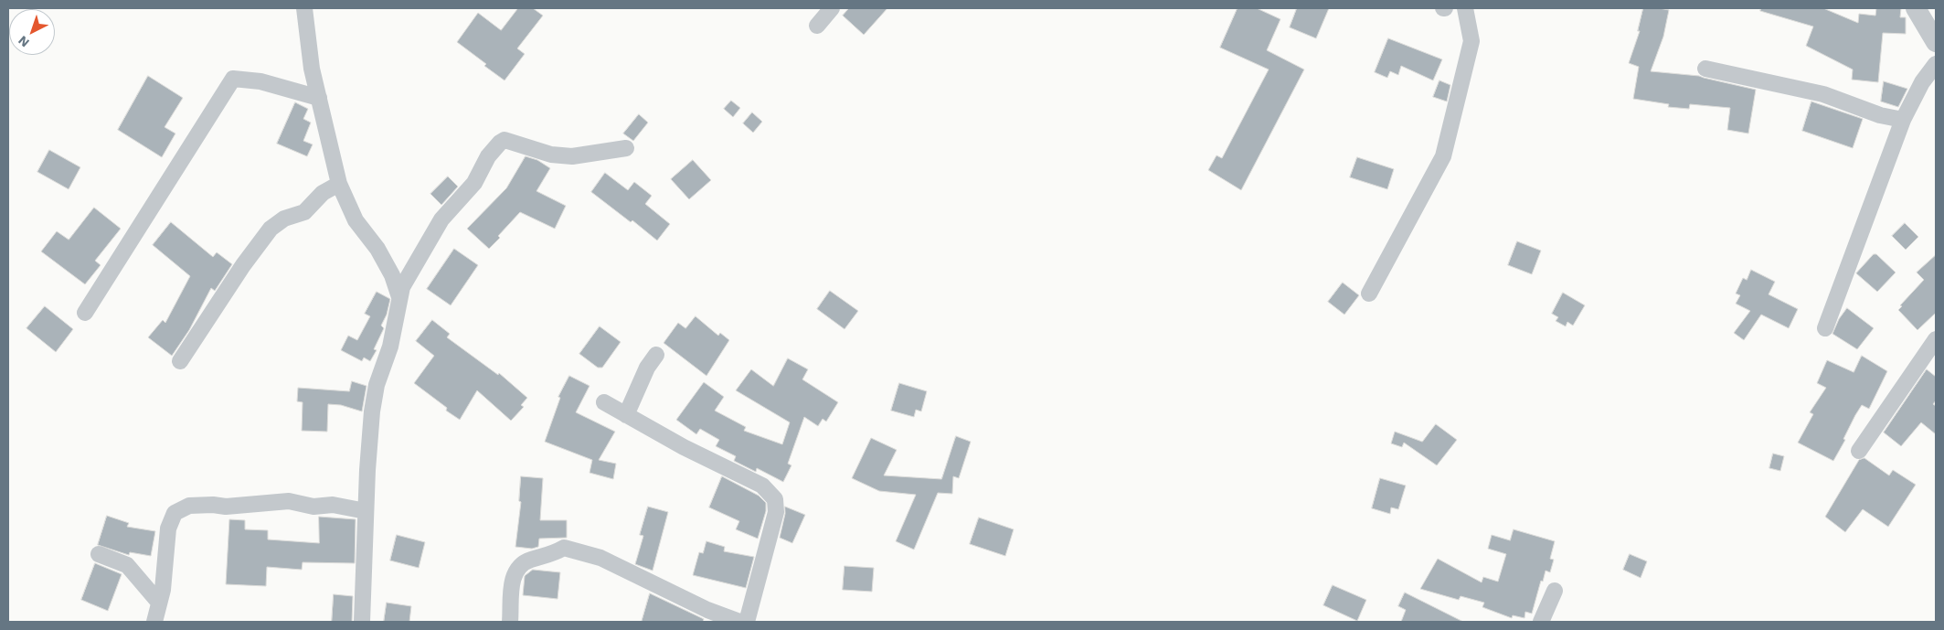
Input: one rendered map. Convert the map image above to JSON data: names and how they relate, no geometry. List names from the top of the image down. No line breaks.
{"north":"bottom left"}
